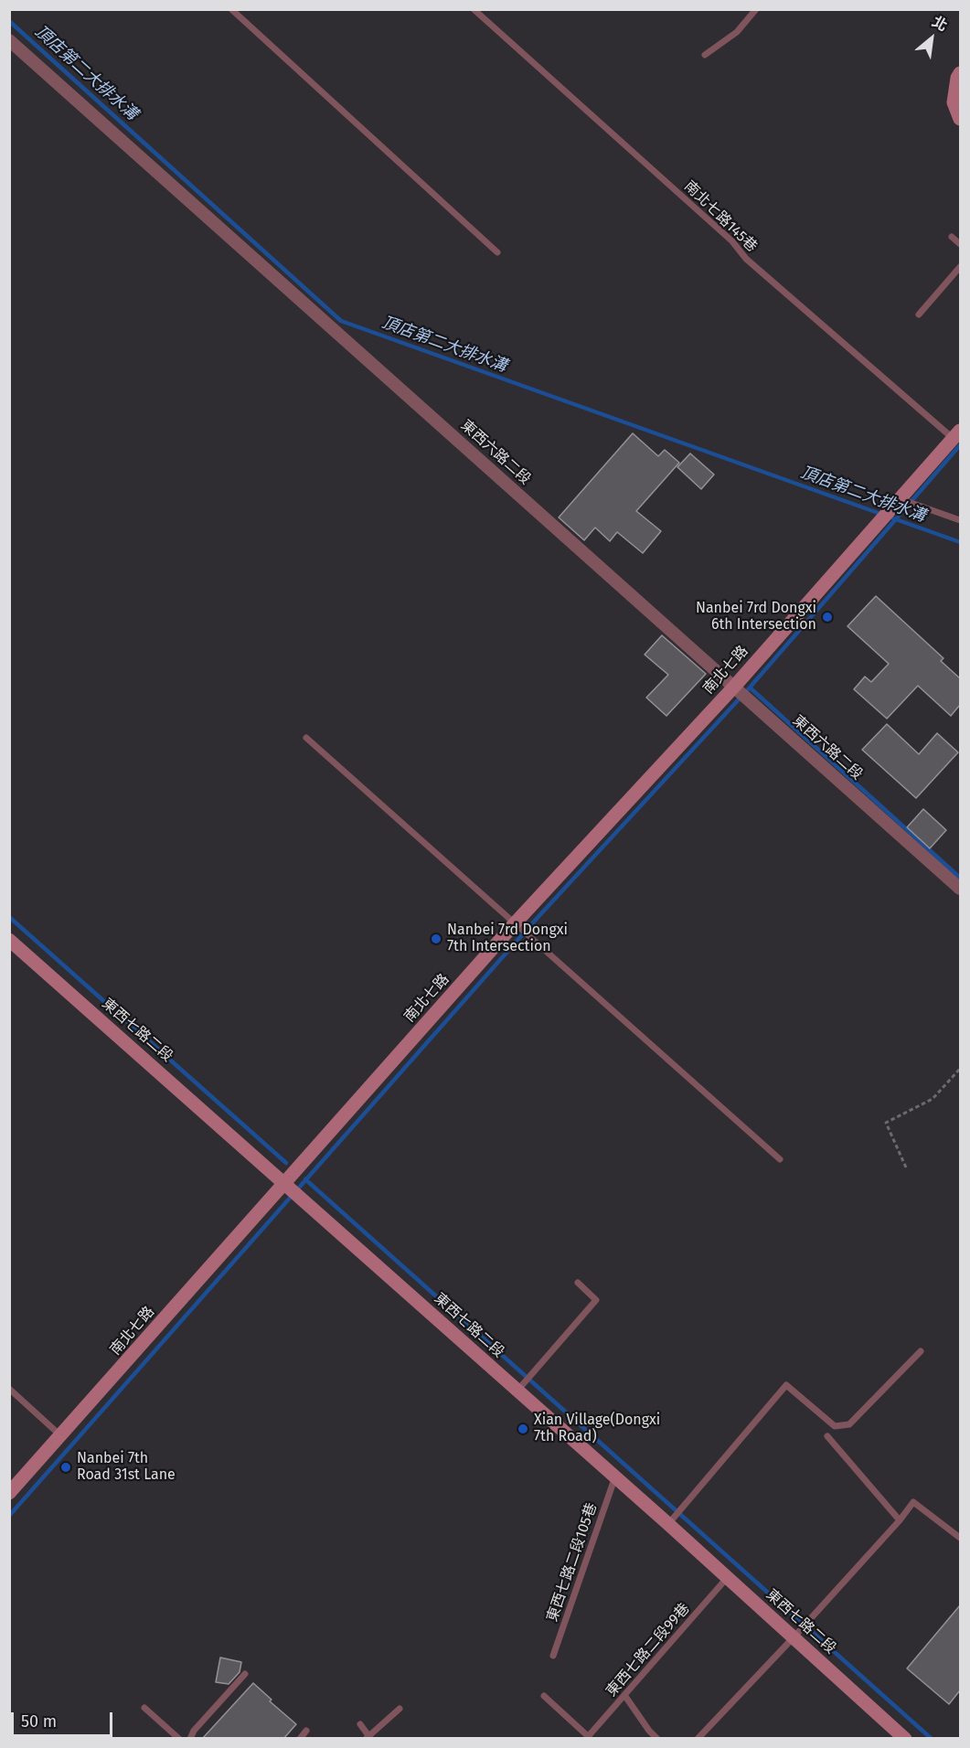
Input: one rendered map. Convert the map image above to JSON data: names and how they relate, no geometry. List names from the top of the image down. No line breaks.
{"streets":{"street":["東西六路二段","南北七路","東西七路二段"],"lane":["南北七路145巷","東西七路二段105巷","東西七路二段99巷"]},"crossings":[["南北七路145巷","南北七路"],["東西六路二段","南北七路"],["南北七路","東西七路二段"],["東西七路二段","東西七路二段105巷"],["東西七路二段","東西七路二段99巷"]],"water":["頂店第二大排水溝"],"places":["Nanbei 7rd Dongxi 6th Intersection","Nanbei 7rd Dongxi 7th Intersection","Xian Village(Dongxi 7th Road)","Nanbei 7th Road 31st Lane"],"scale_bar":"50 m","north":"top right"}
